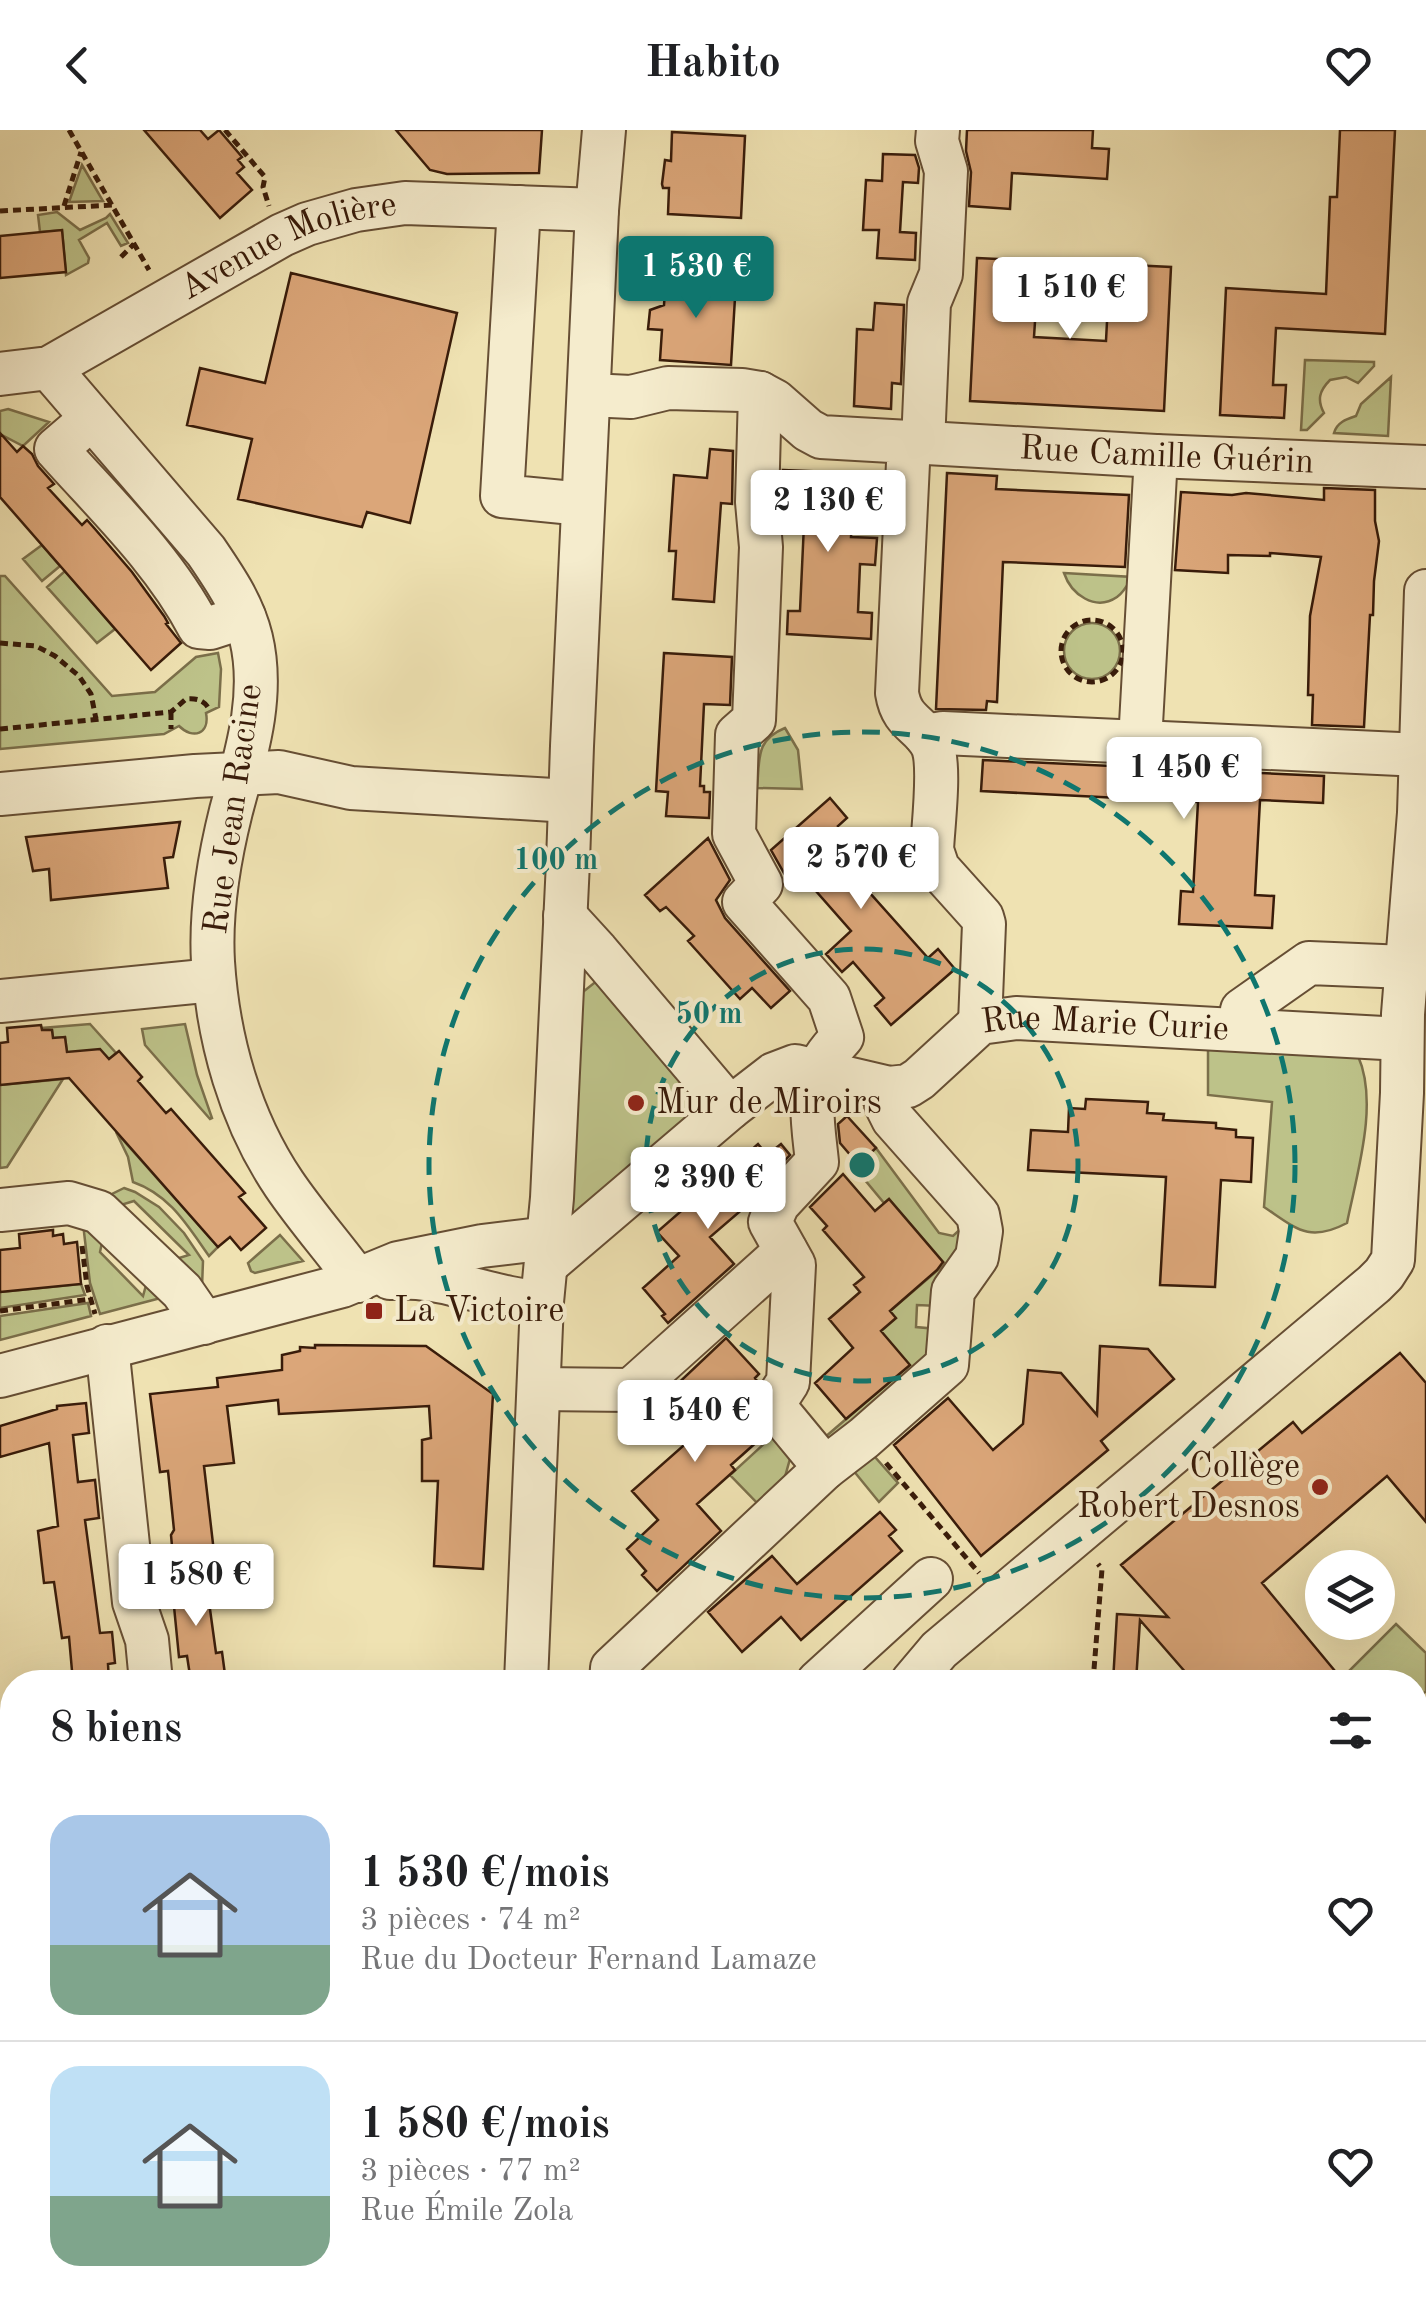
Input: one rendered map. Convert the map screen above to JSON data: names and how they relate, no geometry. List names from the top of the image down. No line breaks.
{"streets":{"street":["Avenue Molière","Rue Camille Guérin","Rue Jean Racine","Rue Marie Curie"]},"crossings":[["Avenue Molière","Rue Jean Racine"]],"places":{"other":["Mur de Miroirs","Collège Robert Desnos"],"transit":["La Victoire"]},"page":{"header":"Habito","price":["1 530 €","1 510 €","2 130 €","1 450 €","2 570 €","2 390 €","1 540 €","1 580 €"],"heading":"8 biens","list":[{"name":"1 530 €/mois","note":"3 pièces · 74 m² · Rue du Docteur Fernand Lamaze"},{"name":"1 580 €/mois","note":"3 pièces · 77 m² · Rue Émile Zola"}]},"rings":["100 m","50 m"]}
